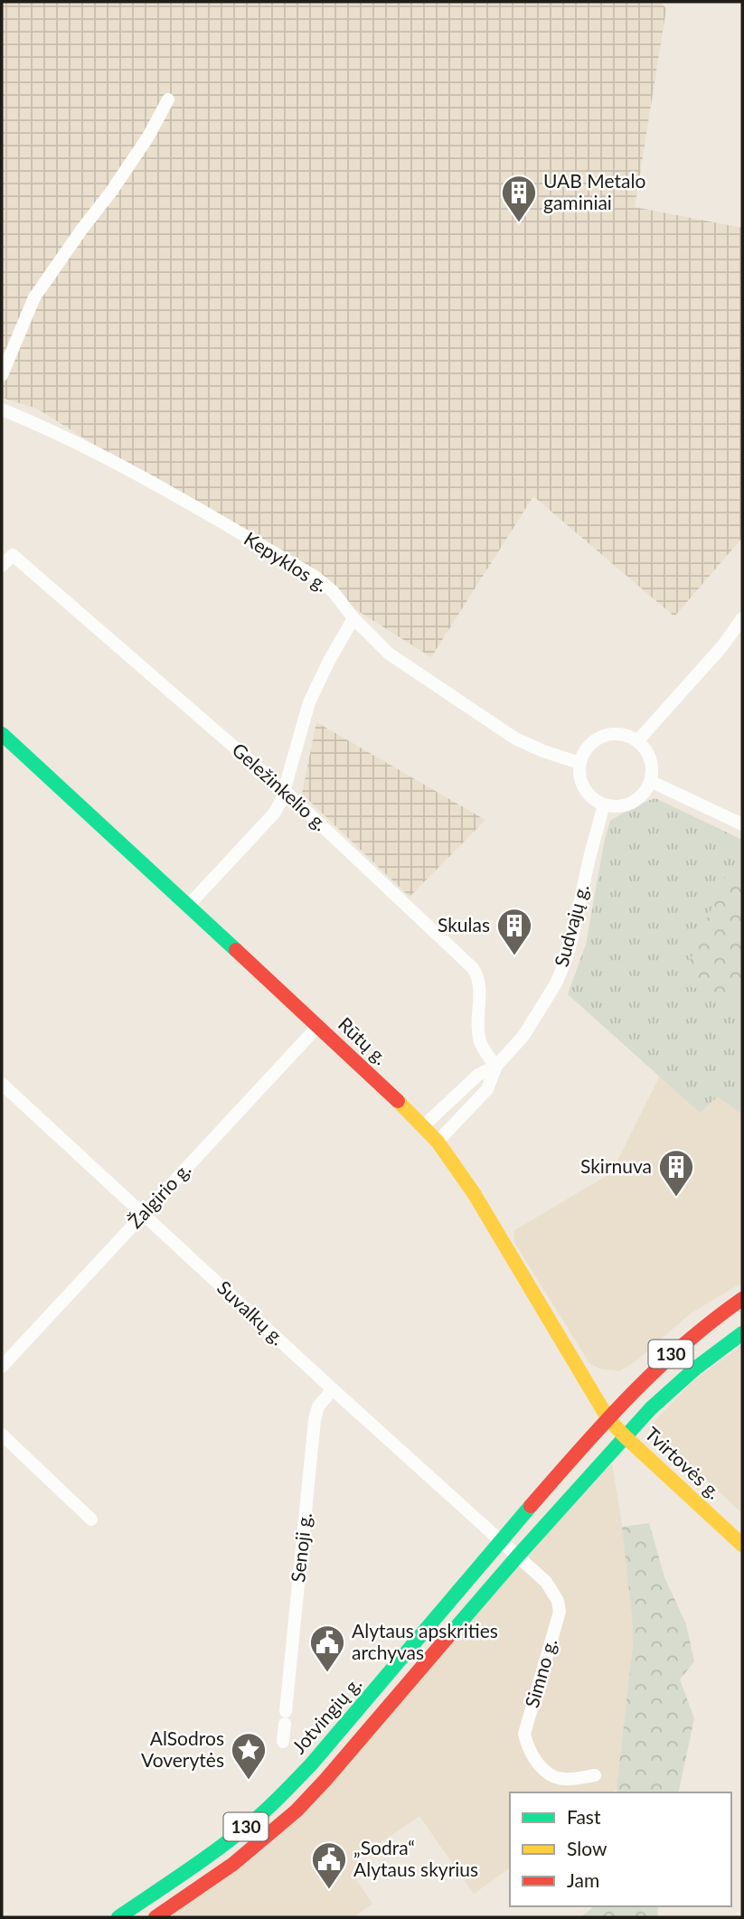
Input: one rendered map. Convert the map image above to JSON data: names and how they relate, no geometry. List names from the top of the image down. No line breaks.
{"streets":{"main road":["Rūtų g.","130","Tvirtovės g.","Jotvingių g."],"street":["Kepyklos g.","Geležinkelio g.","Sudvajų g.","Žalgirio g.","Suvalkų g.","Senoji g.","Simno g."]},"crossings":[["Kepyklos g.","Sudvajų g."],["Geležinkelio g.","Sudvajų g."],["Sudvajų g.","Rūtų g."],["Rūtų g.","Žalgirio g."],["Rūtų g.","130"],["Rūtų g.","Tvirtovės g."],["Rūtų g.","Jotvingių g."],["Žalgirio g.","Suvalkų g."],["Suvalkų g.","Senoji g."],["Suvalkų g.","Simno g."],["Suvalkų g.","Jotvingių g."],["130","Tvirtovės g."],["130","Jotvingių g."],["Tvirtovės g.","Jotvingių g."],["Simno g.","Jotvingių g."]],"places":{"building":["UAB Metalo gaminiai","Skulas","Skirnuva"],"public building":["Alytaus apskrities archyvas","„Sodra“ Alytaus skyrius"],"place":["AlSodros Voverytės"]},"legend":["Fast","Slow","Jam"]}
